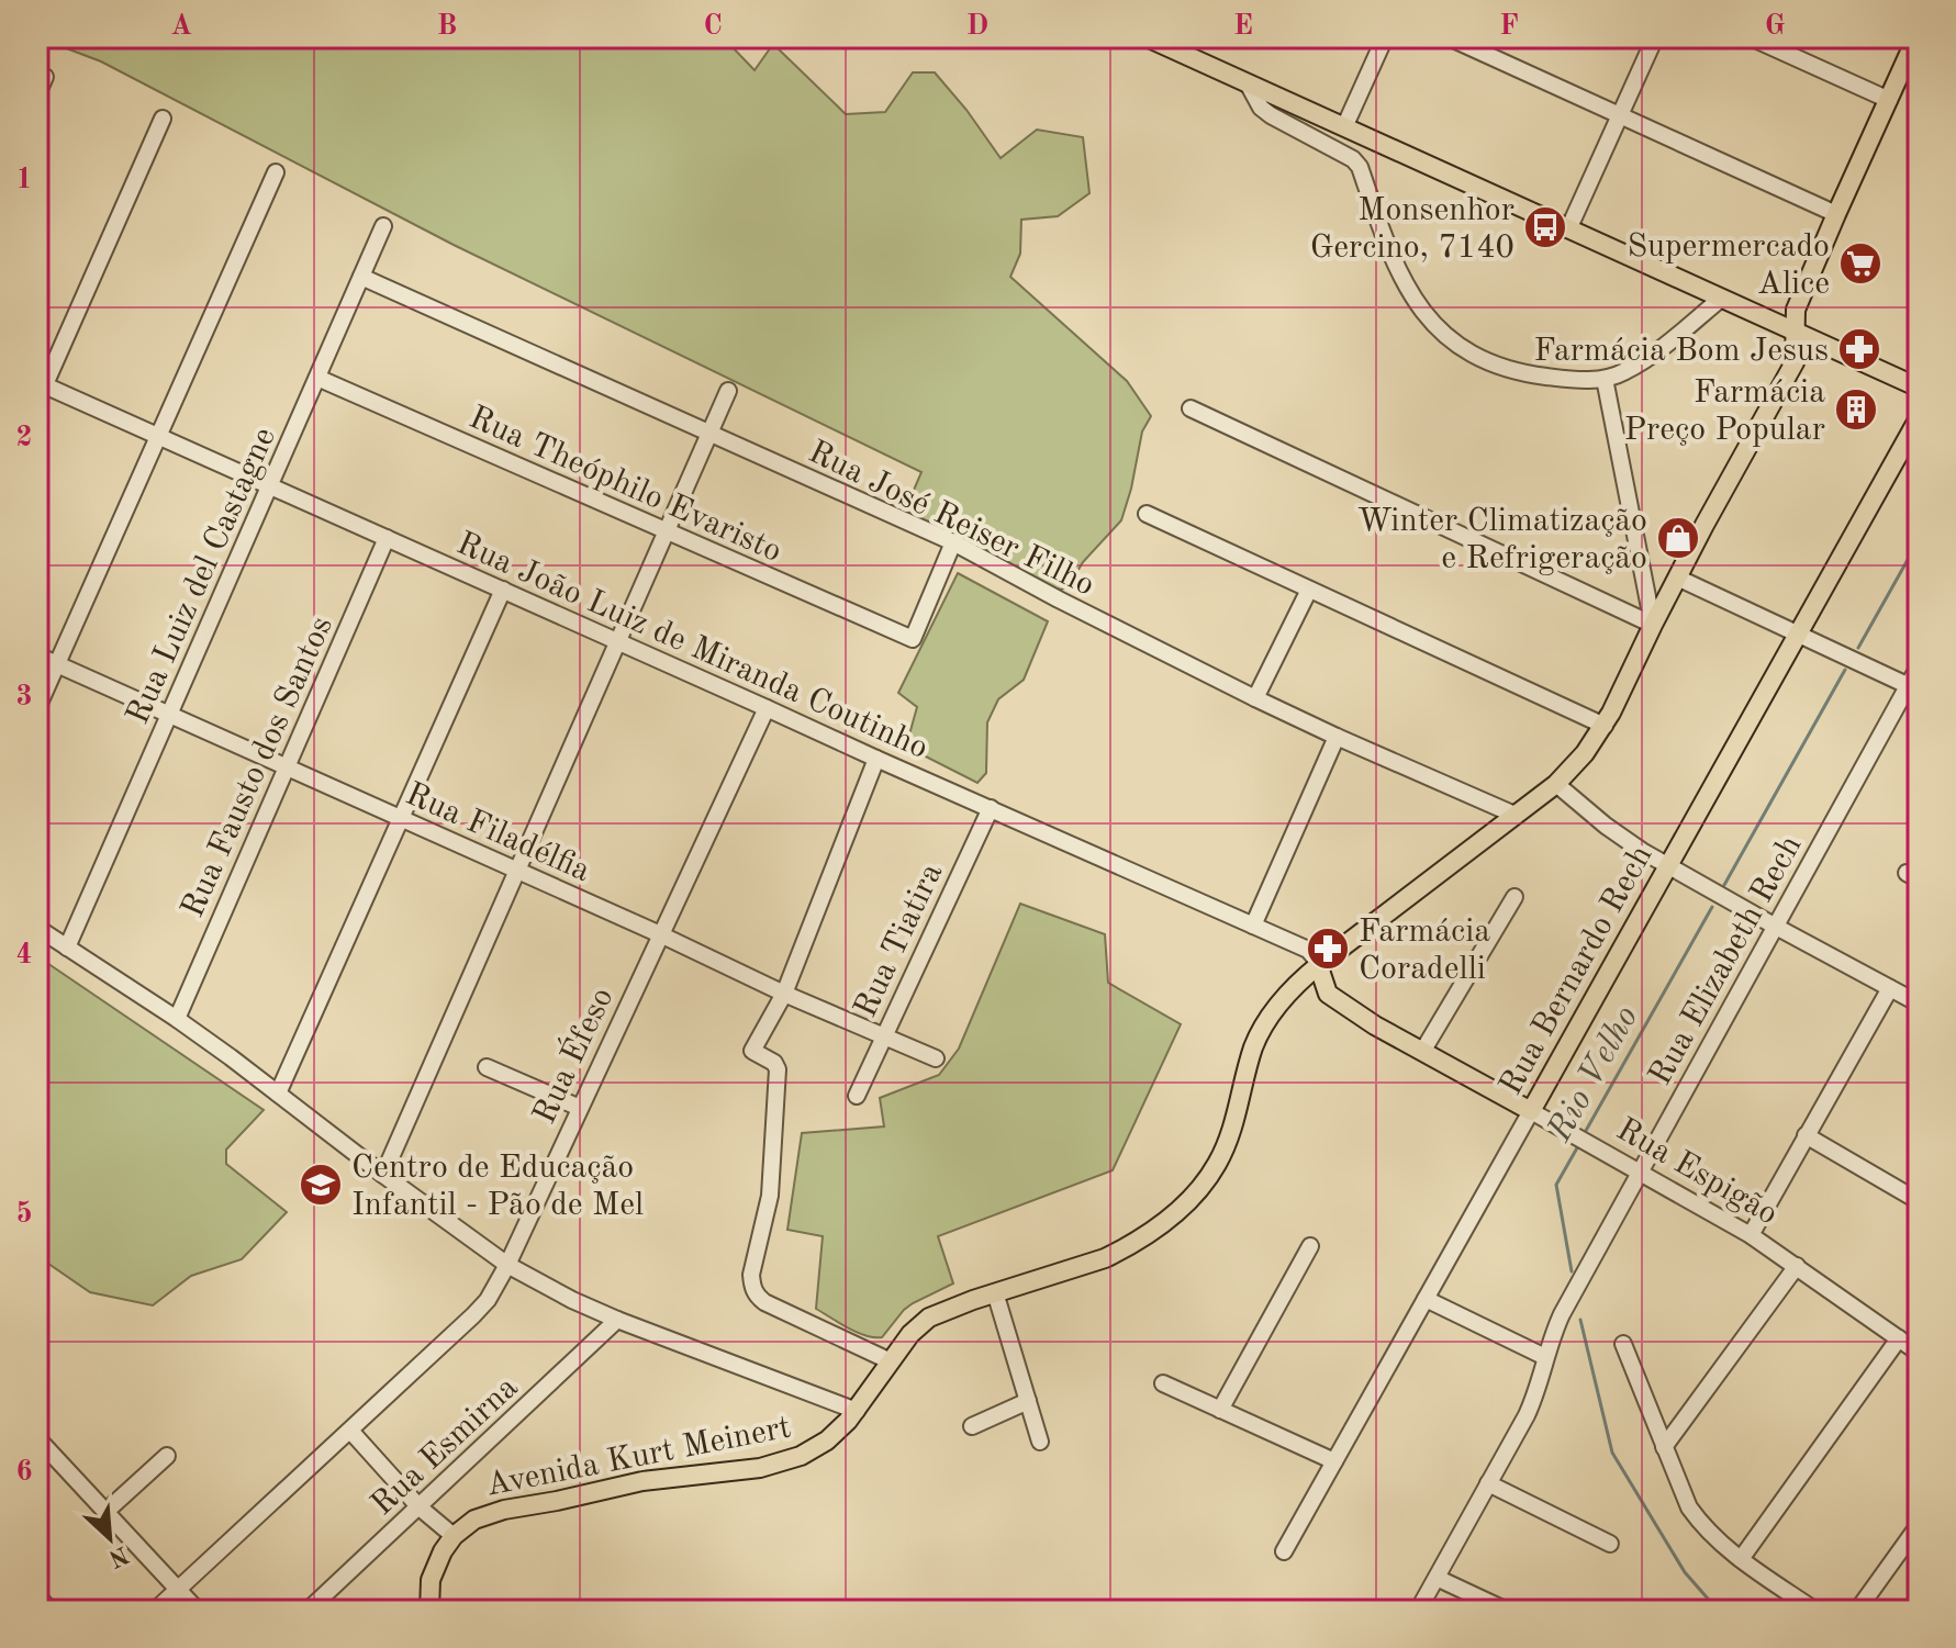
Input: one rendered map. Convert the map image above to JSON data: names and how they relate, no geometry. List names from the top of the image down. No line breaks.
{"streets":{"main road":["Rua Bernardo Rech","Rua Espigão","Avenida Kurt Meinert"],"street":["Rua Theóphilo Evaristo","Rua José Reiser Filho","Rua Luiz del Castagne","Rua João Luiz de Miranda Coutinho","Rua Fausto dos Santos","Rua Filadélfia","Rua Tiatira","Rua Elizabeth Rech","Rua Éfeso","Rua Esmirna"]},"crossings":[["Rua Theóphilo Evaristo","Rua José Reiser Filho"],["Rua Theóphilo Evaristo","Rua Luiz del Castagne"],["Rua José Reiser Filho","Rua Luiz del Castagne"],["Rua Luiz del Castagne","Rua João Luiz de Miranda Coutinho"],["Rua Luiz del Castagne","Rua Filadélfia"],["Rua João Luiz de Miranda Coutinho","Rua Fausto dos Santos"],["Rua João Luiz de Miranda Coutinho","Rua Tiatira"],["Rua João Luiz de Miranda Coutinho","Rua Éfeso"],["Rua João Luiz de Miranda Coutinho","Avenida Kurt Meinert"],["Rua Fausto dos Santos","Rua Filadélfia"],["Rua Filadélfia","Rua Tiatira"],["Rua Filadélfia","Rua Éfeso"],["Rua Elizabeth Rech","Rua Espigão"],["Rua Bernardo Rech","Rua Espigão"]],"water":["Rio Velho"],"places":{"bus stop":["Monsenhor Gercino, 7140"],"supermarket":["Supermercado Alice"],"pharmacy":["Farmácia Bom Jesus","Farmácia Coradelli"],"building":["Farmácia Preço Popular"],"shop":["Winter Climatização e Refrigeração"],"school or university":["Centro de Educação Infantil - Pão de Mel"]},"north":"bottom right","grid":{"columns":["A","B","C","D","E","F","G"],"rows":["1","2","3","4","5","6"]}}
